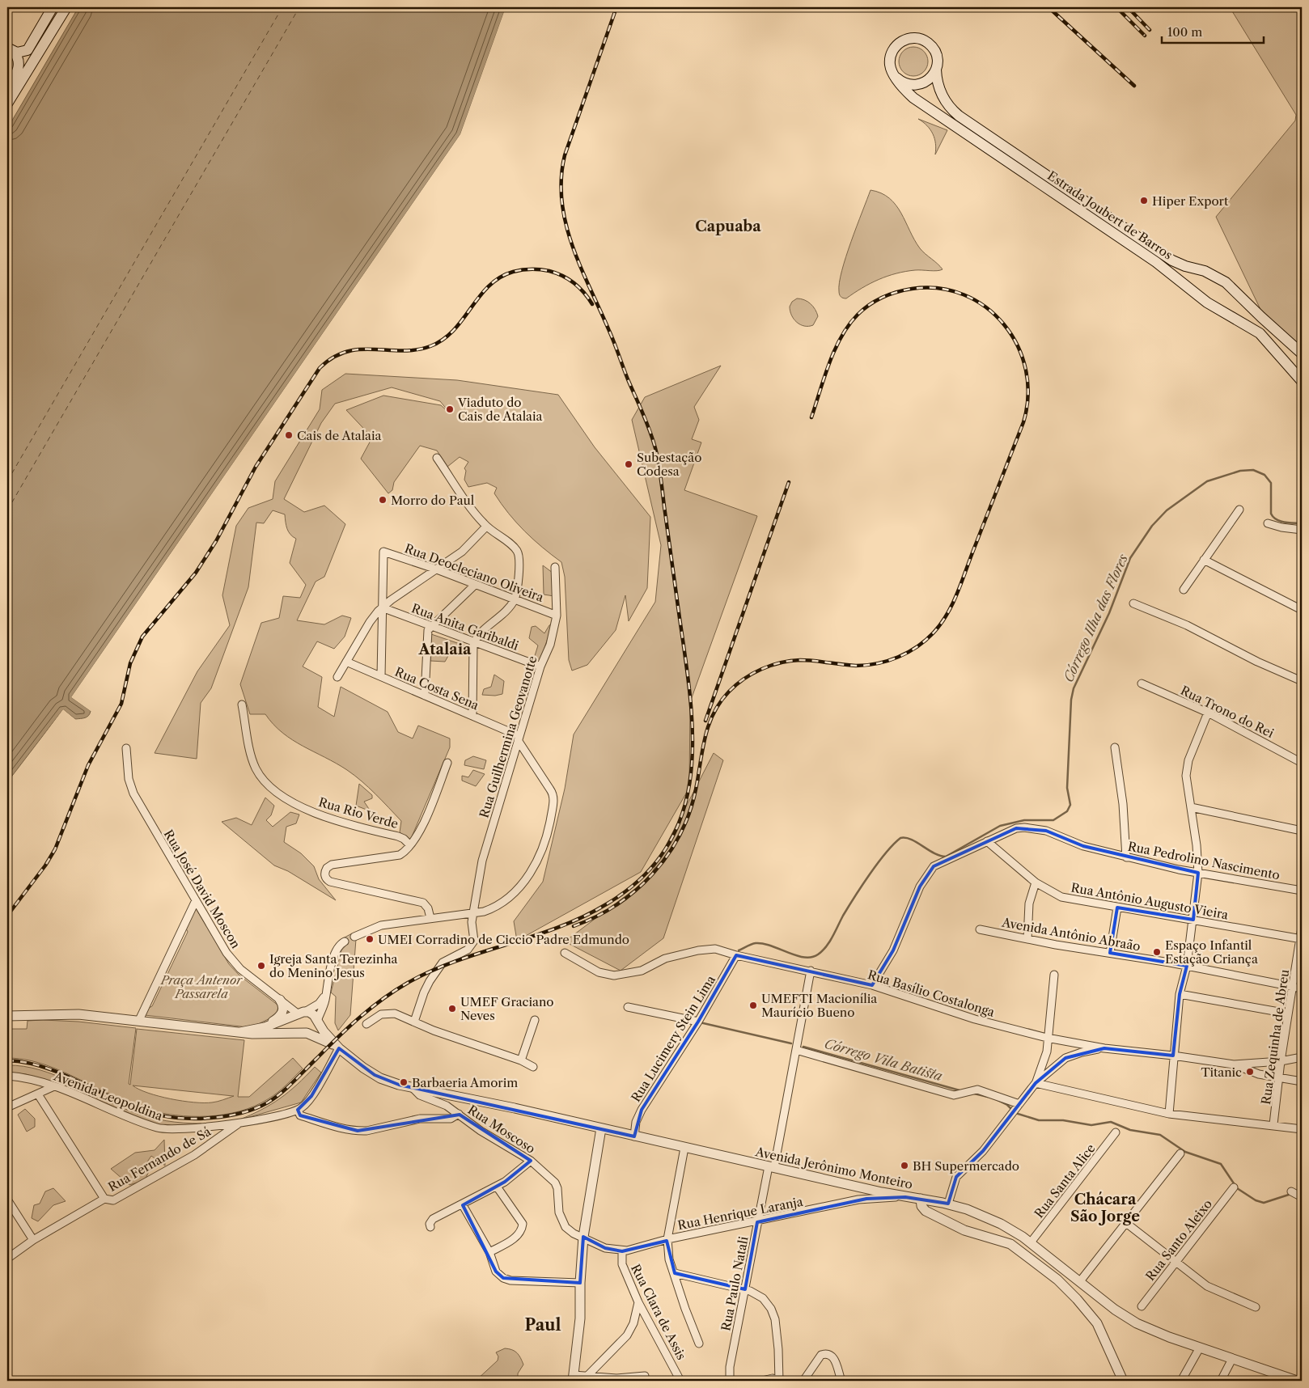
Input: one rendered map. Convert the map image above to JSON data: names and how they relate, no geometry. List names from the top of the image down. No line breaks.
{"streets":{"main road":["Estrada Joubert de Barros"],"street":["Rua Deocleciano Oliveira","Rua Anita Garibaldi","Rua Costa Sena","Rua Trono do Rei","Rua Guilhermina Geovanotte","Rua Rio Verde","Rua Pedrolino Nascimento","Rua José David Moscon","Rua Antônio Augusto Vieira","Avenida Antônio Abraão","Rua Basílio Costalonga","Rua Zequinha de Abreu","Rua Lucimery Stein Lima","Avenida Leopoldina","Rua Moscoso","Rua Fernando de Sá","Avenida Jerônimo Monteiro","Rua Santa Alice","Rua Henrique Laranja","Rua Santo Aleixo","Rua Paulo Natali","Rua Clara de Assis"]},"crossings":[["Rua Deocleciano Oliveira","Rua Anita Garibaldi"],["Rua Deocleciano Oliveira","Rua Guilhermina Geovanotte"],["Rua Anita Garibaldi","Rua Guilhermina Geovanotte"],["Rua Costa Sena","Rua Guilhermina Geovanotte"],["Rua Pedrolino Nascimento","Rua Antônio Augusto Vieira"],["Rua Pedrolino Nascimento","Rua Basílio Costalonga"],["Rua José David Moscon","Avenida Jerônimo Monteiro"],["Rua Antônio Augusto Vieira","Rua Zequinha de Abreu"],["Avenida Antônio Abraão","Rua Zequinha de Abreu"],["Rua Basílio Costalonga","Rua Zequinha de Abreu"],["Rua Basílio Costalonga","Rua Lucimery Stein Lima"],["Rua Basílio Costalonga","Rua Paulo Natali"],["Rua Lucimery Stein Lima","Avenida Jerônimo Monteiro"],["Avenida Leopoldina","Rua Moscoso"],["Avenida Leopoldina","Rua Fernando de Sá"],["Rua Moscoso","Rua Henrique Laranja"],["Avenida Jerônimo Monteiro","Rua Santa Alice"],["Avenida Jerônimo Monteiro","Rua Henrique Laranja"],["Avenida Jerônimo Monteiro","Rua Paulo Natali"],["Rua Henrique Laranja","Rua Paulo Natali"],["Rua Henrique Laranja","Rua Clara de Assis"]],"districts":["Capuaba","Atalaia","Chácara São Jorge","Paul"],"water":["Córrego Ilha das Flores","Córrego Vila Batista"],"parks":["Praça Antenor Passarela"],"places":["Hiper Export","Viaduto do Cais de Atalaia","Cais de Atalaia","Subestação Codesa","Morro do Paul","UMEI Corradino de Ciccio Padre Edmundo","Espaço Infantil Estação Criança","Igreja Santa Terezinha do Menino Jesus","UMEFTI Macionília Maurício Bueno","UMEF Graciano Neves","Titanic","Barbaeria Amorim","BH Supermercado"],"scale_bar":"100 m"}
